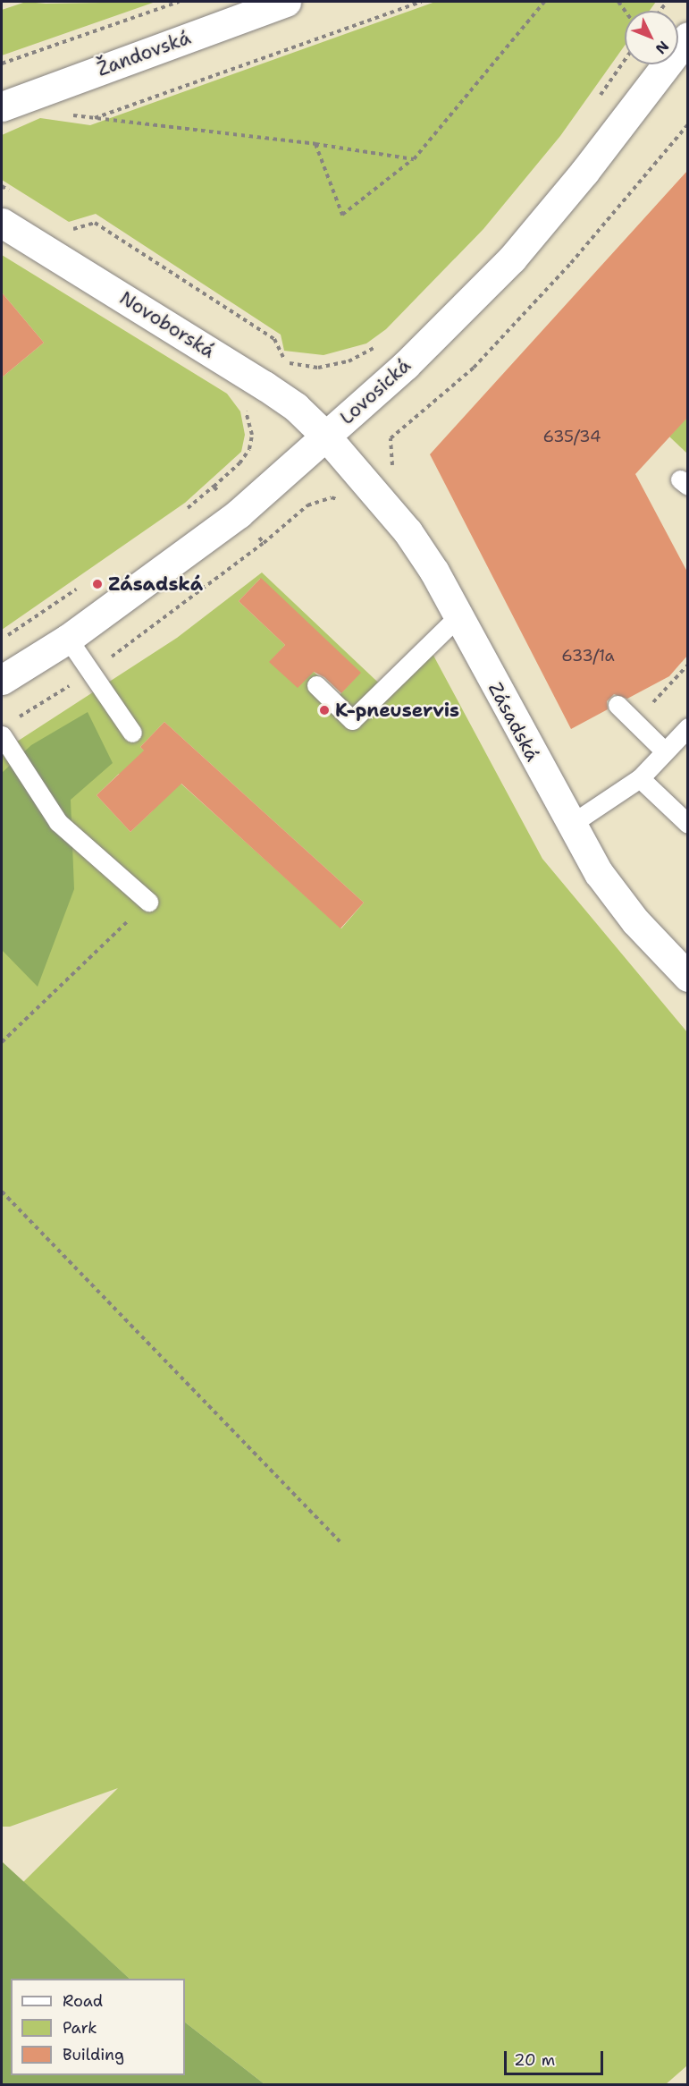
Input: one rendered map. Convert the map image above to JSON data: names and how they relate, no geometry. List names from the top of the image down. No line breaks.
{"streets":{"street":["Žandovská","Novoborská","Lovosická","Zásadská"]},"crossings":[["Novoborská","Lovosická"],["Novoborská","Zásadská"],["Lovosická","Zásadská"]],"places":["Zásadská","K-pneuservis"],"house_numbers":["635/34","633/1a"],"legend":["Road","Park","Building"],"scale_bar":"20 m","north":"bottom right"}
